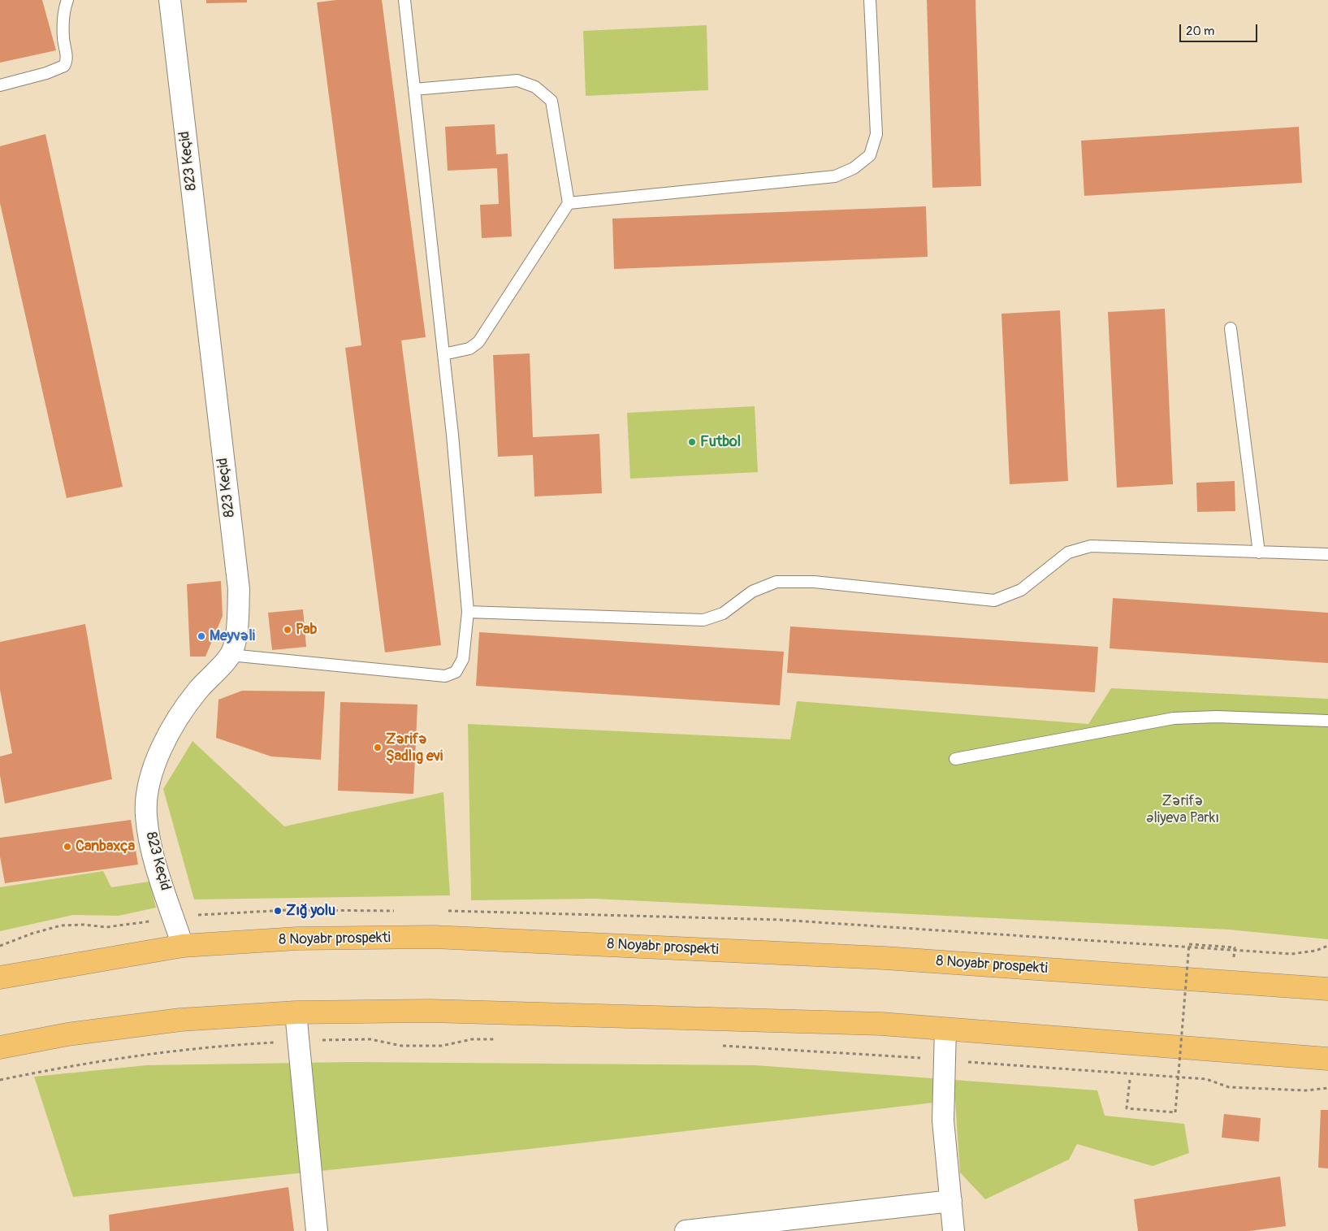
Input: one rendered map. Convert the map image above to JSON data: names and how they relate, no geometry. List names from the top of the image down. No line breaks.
{"streets":{"highway":["8 Noyabr prospekti"],"street":["823 Keçid"]},"crossings":[["823 Keçid","8 Noyabr prospekti"]],"parks":["Zərifə Əliyeva Parkı"],"places":["Futbol","Pab","Meyvəli","Zərifə Şadlıg evi","Canbaxça","Zığ yolu"],"scale_bar":"20 m"}
